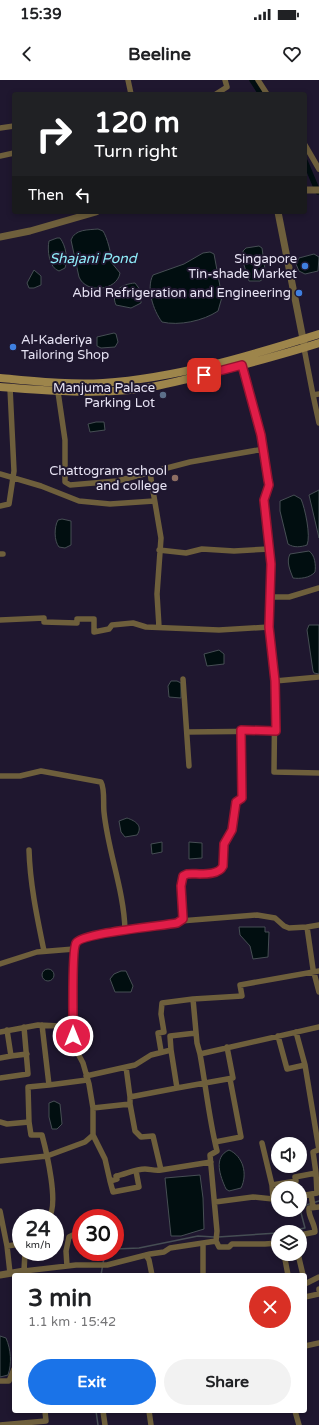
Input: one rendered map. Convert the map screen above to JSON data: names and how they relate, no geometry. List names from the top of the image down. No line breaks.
{"water":["Shajani Pond"],"places":["Singapore Tin-shade Market","Abid Refrigeration and Engineering","Al-Kaderiya Tailoring Shop","Manjuma Palace Parking Lot","Chattogram school and college"],"page":{"status":"15:39","header":"Beeline","turn":["120 m","Turn right"],"then":"Then","speed":"24 km/h","limit":"30","heading":["3 min","1.1 km · 15:42"],"buttons":["Exit","Share"]}}
